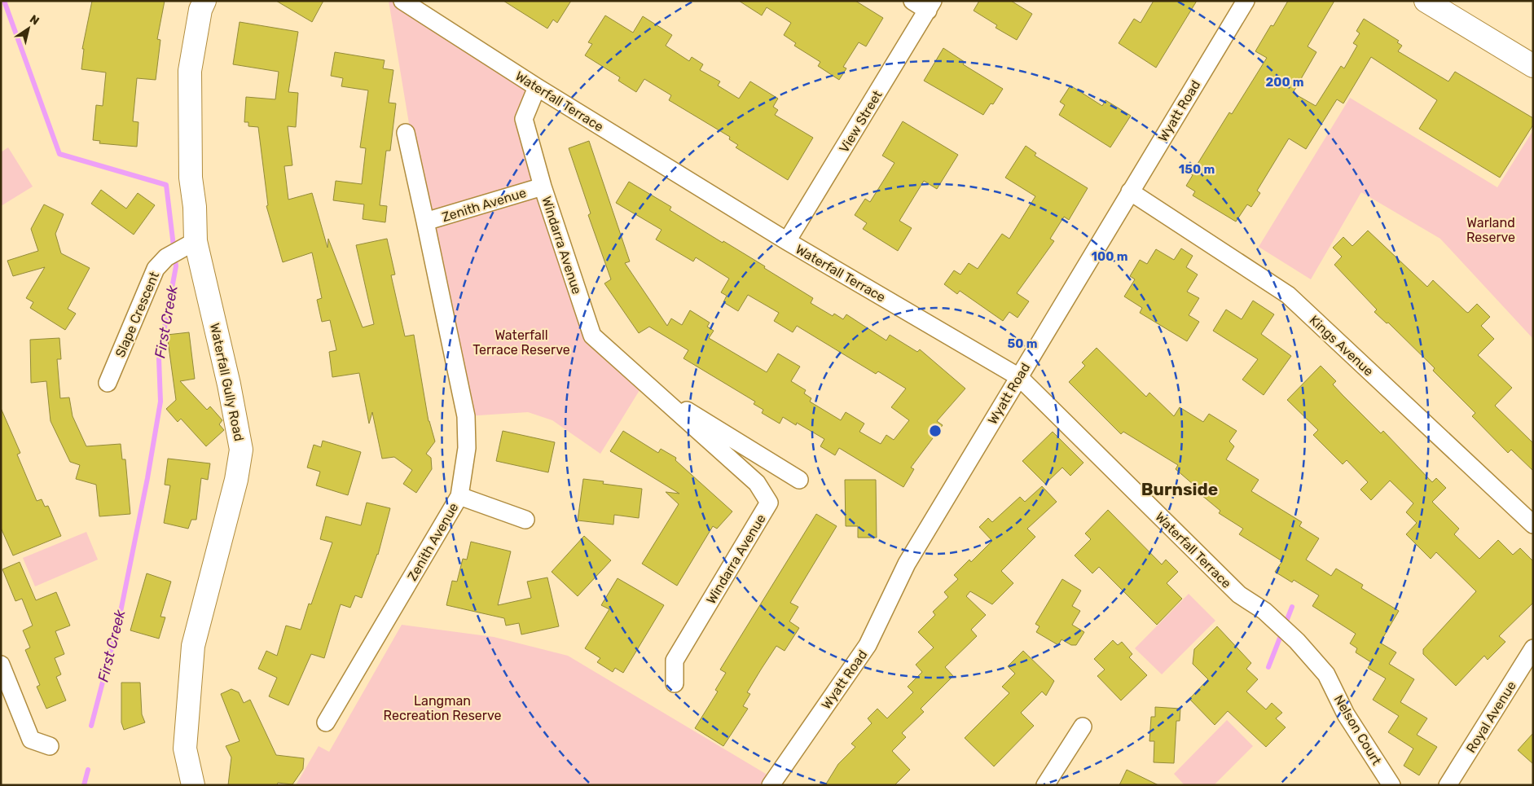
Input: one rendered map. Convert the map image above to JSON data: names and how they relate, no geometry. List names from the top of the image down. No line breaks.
{"streets":{"street":["Waterfall Terrace","Wyatt Road","View Street","Zenith Avenue","Windarra Avenue","Slape Crescent","Kings Avenue","Waterfall Gully Road","Royal Avenue","Nelson Court"]},"crossings":[["Waterfall Terrace","Wyatt Road"],["Waterfall Terrace","View Street"],["Waterfall Terrace","Windarra Avenue"],["Waterfall Terrace","Nelson Court"],["Wyatt Road","Kings Avenue"],["Zenith Avenue","Windarra Avenue"],["Slape Crescent","Waterfall Gully Road"]],"districts":["Burnside"],"water":["First Creek"],"parks":["Warland Reserve","Waterfall Terrace Reserve","Langman Recreation Reserve"],"north":"top right","rings":["200 m","150 m","100 m","50 m"]}
